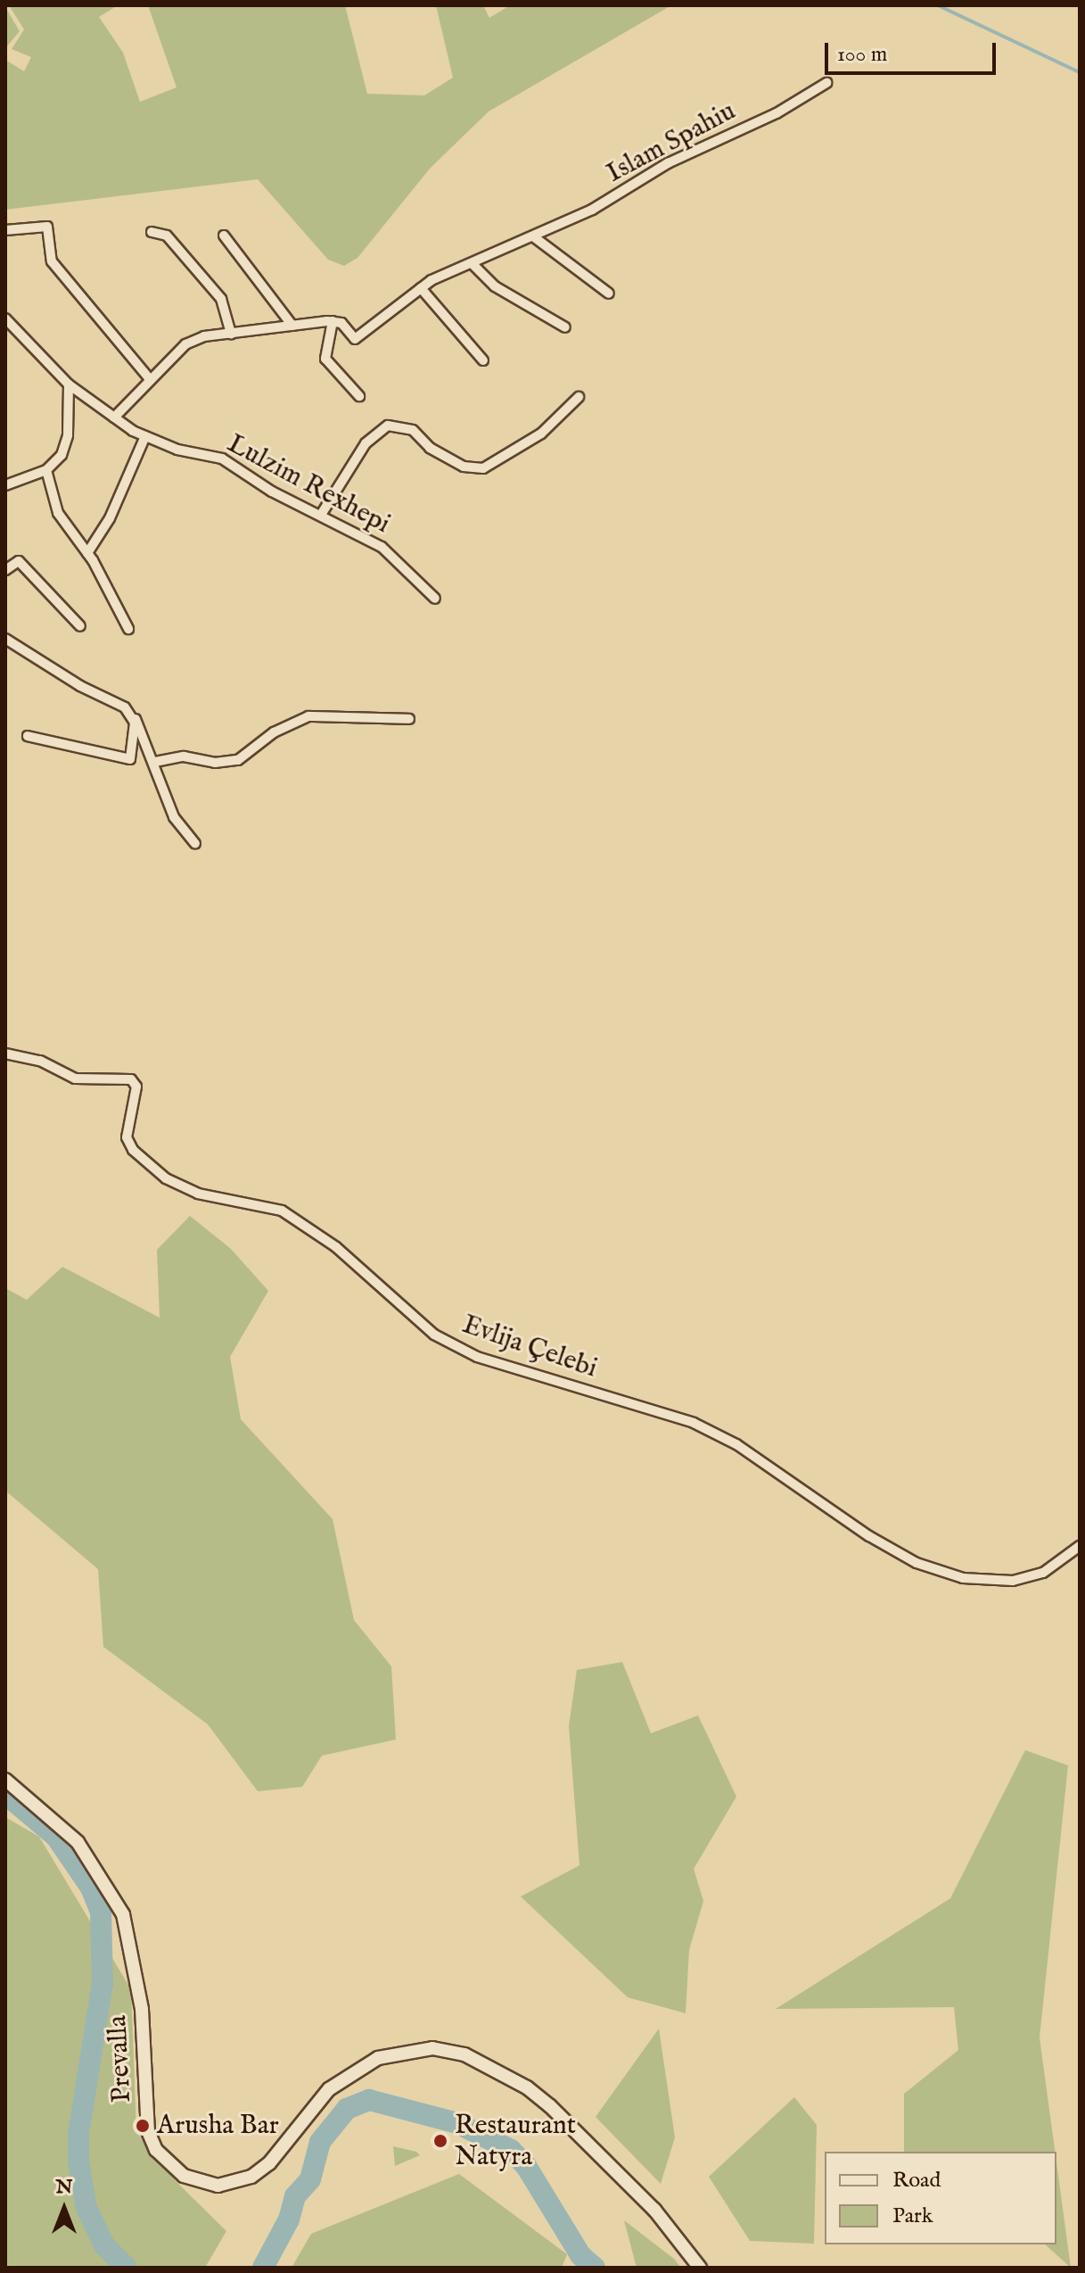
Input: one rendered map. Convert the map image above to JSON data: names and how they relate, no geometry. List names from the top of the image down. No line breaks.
{"streets":{"main road":["Prevalla"],"street":["Islam Spahiu","Lulzim Rexhepi","Evlija Çelebi"]},"places":["Arusha Bar","Restaurant Natyra"],"legend":["Road","Park"],"scale_bar":"100 m","north":"top"}
